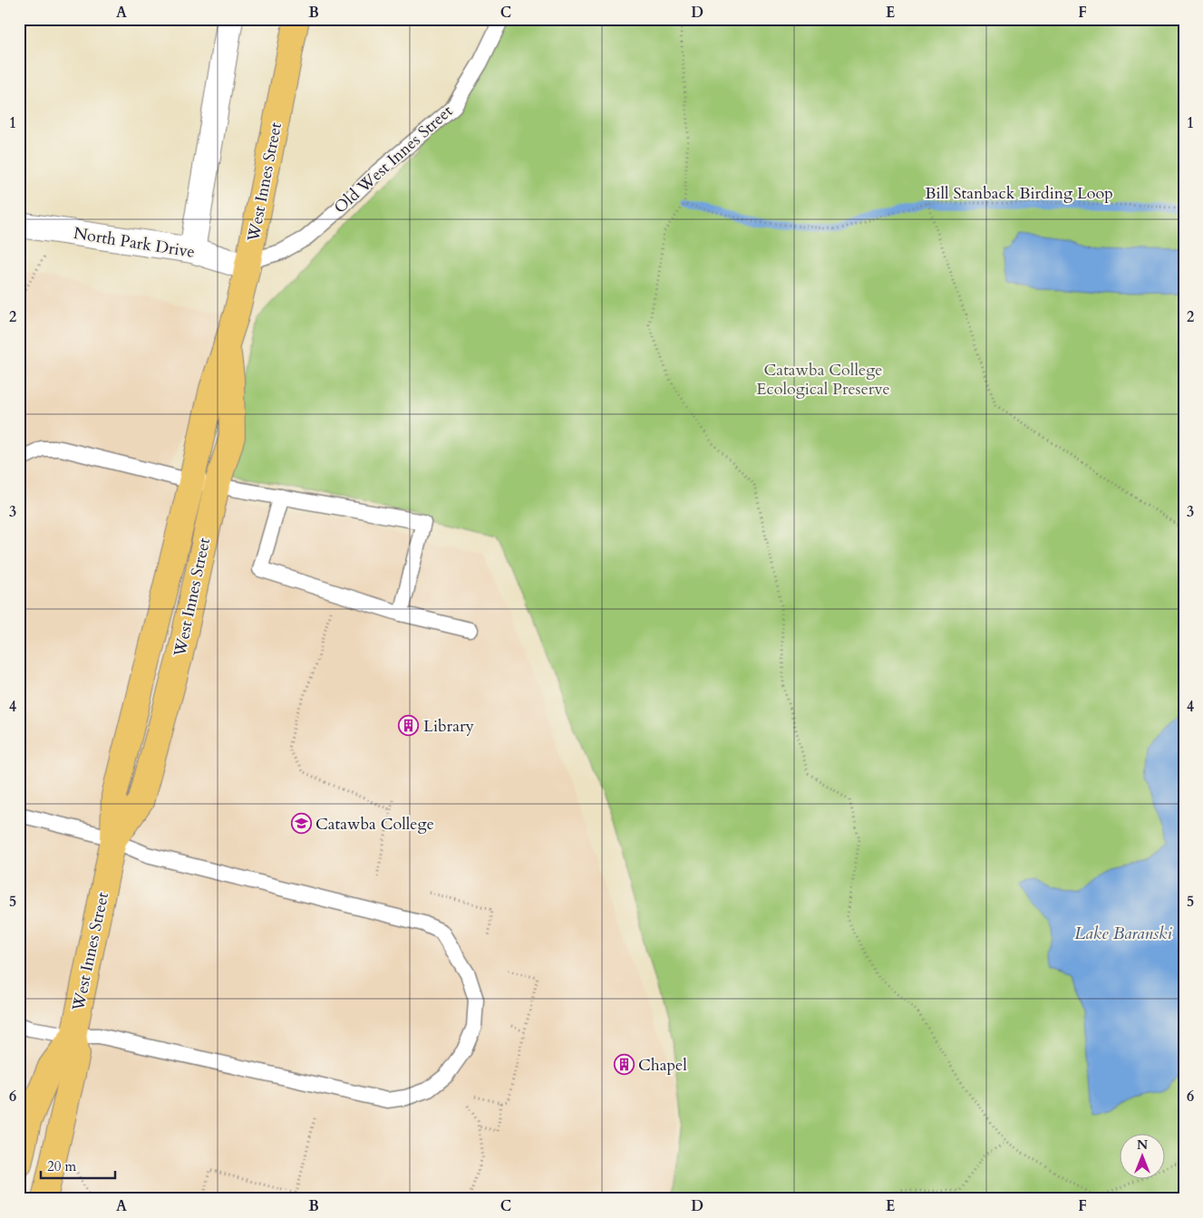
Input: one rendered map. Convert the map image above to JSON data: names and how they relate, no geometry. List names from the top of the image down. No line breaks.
{"streets":{"main road":["West Innes Street"],"street":["North Park Drive"],"lane":["Old West Innes Street"],"path":["Bill Stanback Birding Loop"]},"crossings":[["Old West Innes Street","West Innes Street"],["Old West Innes Street","North Park Drive"],["West Innes Street","North Park Drive"]],"water":["Lake Baranski"],"parks":["Catawba College Ecological Preserve"],"places":{"building":["Library","Chapel"],"school or university":["Catawba College"]},"scale_bar":"20 m","north":"top","grid":{"columns":["A","B","C","D","E","F"],"rows":["1","2","3","4","5","6"]}}
